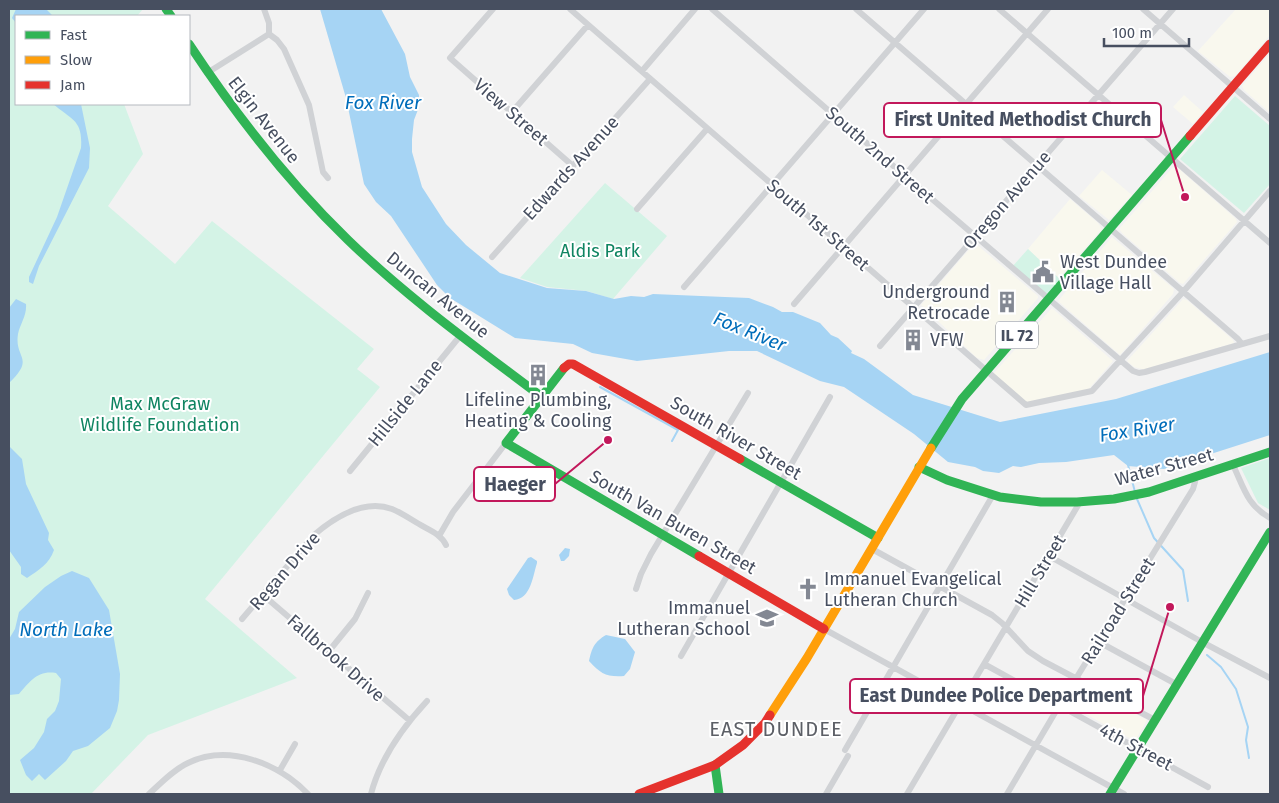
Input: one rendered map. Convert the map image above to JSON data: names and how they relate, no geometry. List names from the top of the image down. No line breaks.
{"streets":{"street":["View Street","Elgin Avenue","South 2nd Street","Edwards Avenue","Oregon Avenue","South 1st Street","Duncan Avenue","IL 72","Hillside Lane","South River Street","Water Street","South Van Buren Street","Regan Drive","Hill Street","Railroad Street","Fallbrook Drive","4th Street"]},"crossings":[["View Street","Edwards Avenue"],["Elgin Avenue","Duncan Avenue"],["South 2nd Street","Oregon Avenue"],["South 2nd Street","South 1st Street"],["South 2nd Street","IL 72"],["Edwards Avenue","South 1st Street"],["Oregon Avenue","South 1st Street"],["South 1st Street","IL 72"],["Duncan Avenue","Hillside Lane"],["Duncan Avenue","South River Street"],["IL 72","South River Street"],["IL 72","Water Street"],["IL 72","South Van Buren Street"],["Water Street","Hill Street"],["Water Street","Railroad Street"],["Regan Drive","Fallbrook Drive"],["Hill Street","4th Street"],["Railroad Street","4th Street"]],"districts":["EAST DUNDEE"],"water":["Fox River","North Lake"],"parks":["Aldis Park","Max McGraw Wildlife Foundation"],"places":{"other":["First United Methodist Church","Haeger","East Dundee Police Department"],"public building":["West Dundee Village Hall"],"building":["Underground Retrocade","VFW","Lifeline Plumbing, Heating & Cooling"],"church":["Immanuel Evangelical Lutheran Church"],"school or university":["Immanuel Lutheran School"]},"legend":["Fast","Slow","Jam"],"scale_bar":"100 m"}
